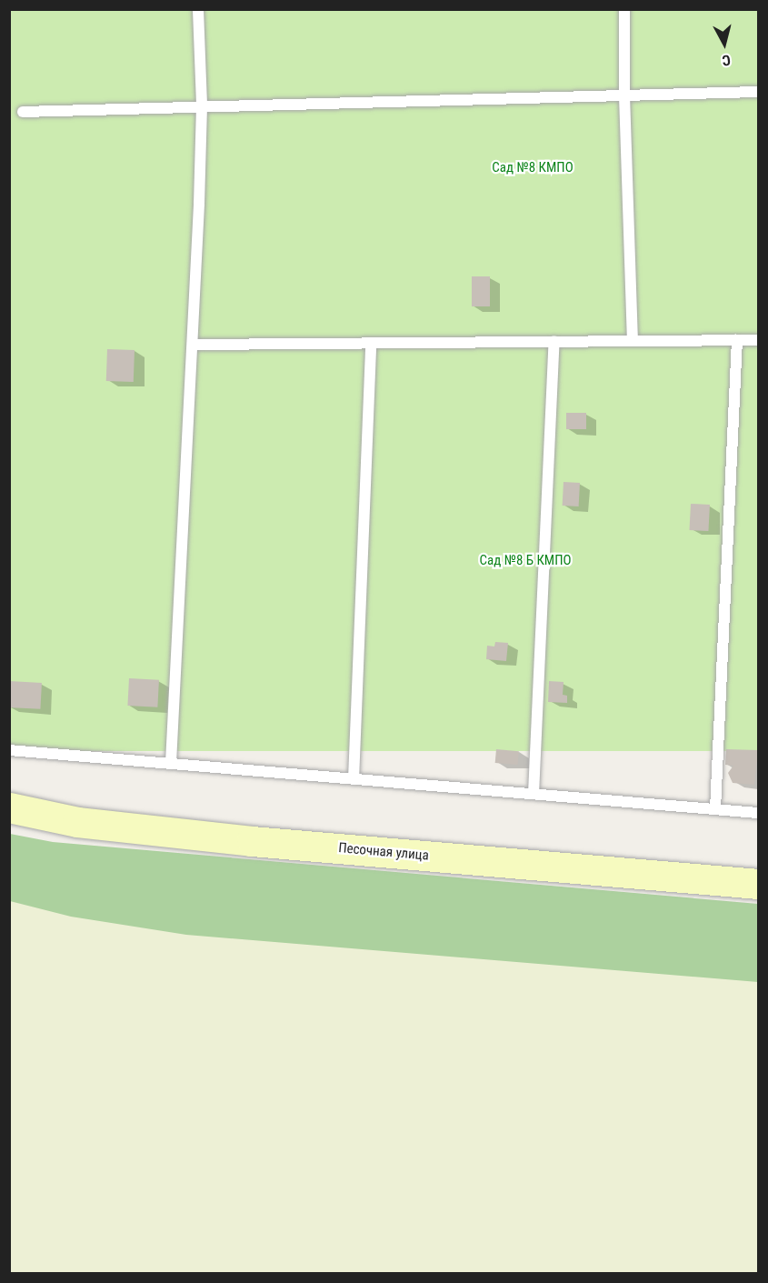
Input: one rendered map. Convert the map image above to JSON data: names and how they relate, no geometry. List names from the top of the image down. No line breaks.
{"streets":{"main road":["Песочная улица"]},"parks":["Сад №8 КМПО","Сад №8 Б КМПО"],"north":"bottom"}
